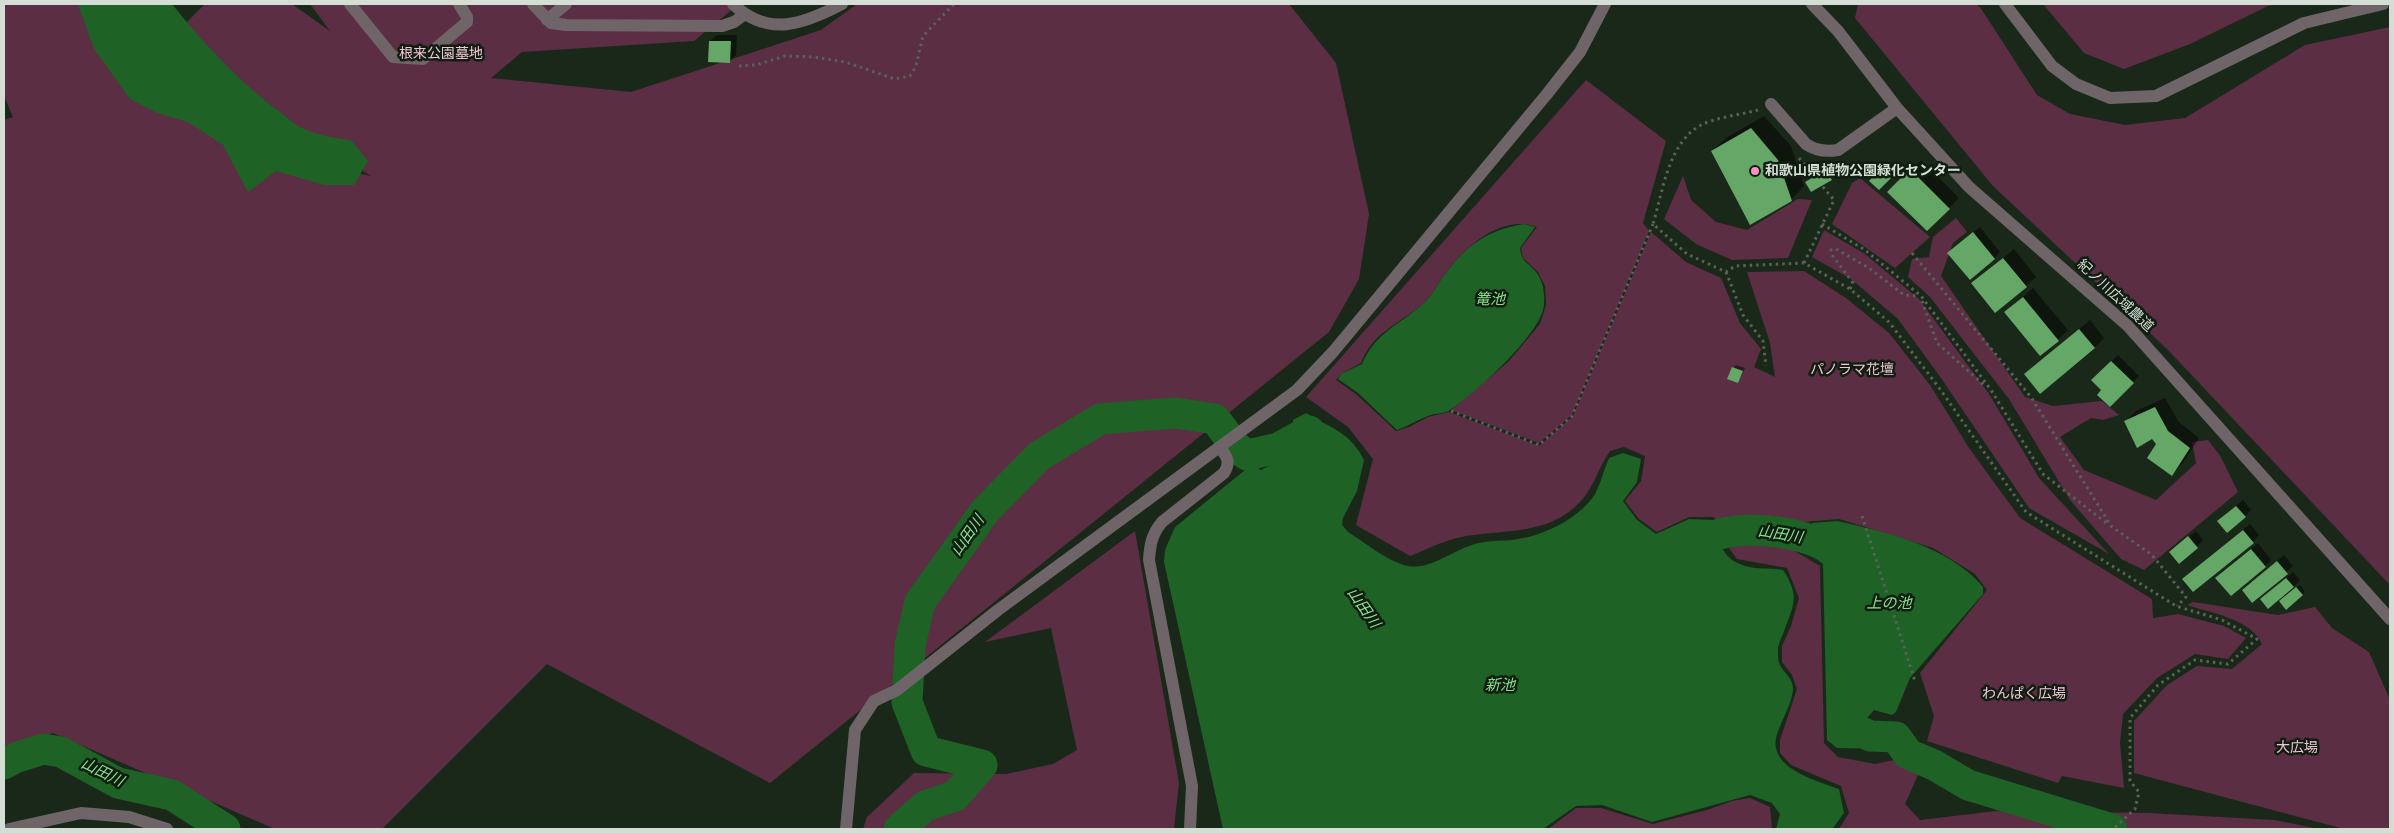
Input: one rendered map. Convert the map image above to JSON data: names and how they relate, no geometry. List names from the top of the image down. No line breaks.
{"streets":{"street":["紀ノ川広域農道"]},"water":["篭池","山田川","上の池","新池"],"parks":["根来公園墓地","パノラマ花壇","わんぱく広場","大広場"],"places":["和歌山県植物公園緑化センター"]}
